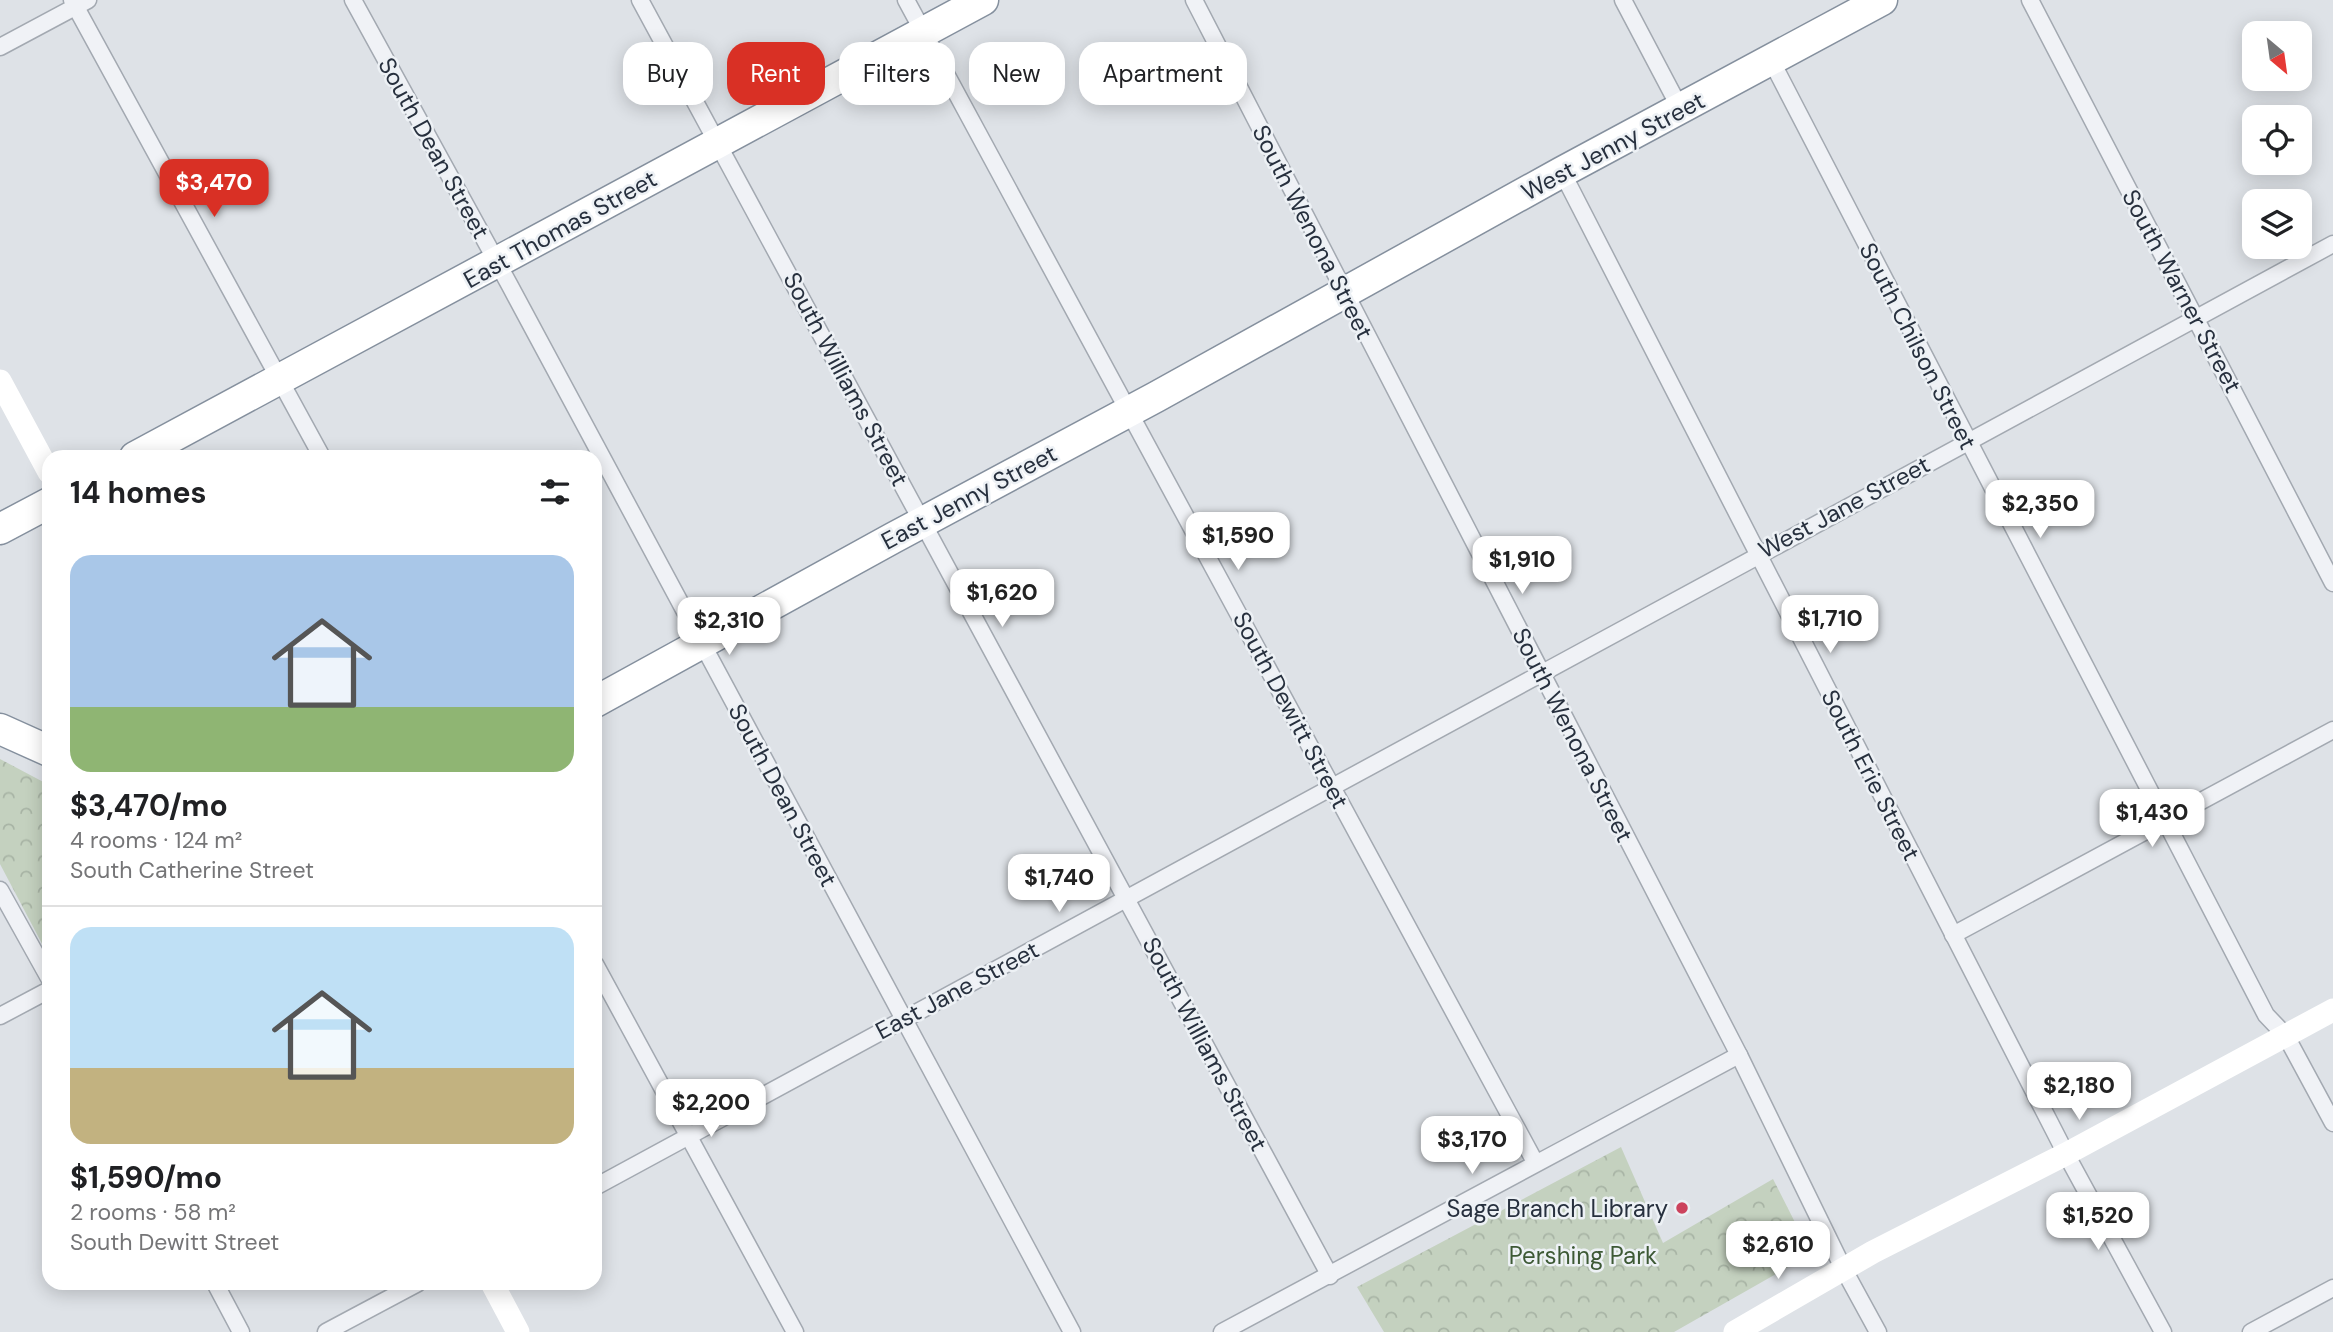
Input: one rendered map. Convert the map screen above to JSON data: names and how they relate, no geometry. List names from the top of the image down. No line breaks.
{"streets":{"highway":["West Jenny Street","East Thomas Street","East Jenny Street"],"street":["South Dean Street","South Wenona Street","South Warner Street","South Chilson Street","South Williams Street","West Jane Street","South Dewitt Street","South Erie Street","East Jane Street"]},"crossings":[["West Jenny Street","South Wenona Street"],["West Jenny Street","South Chilson Street"],["West Jenny Street","East Jenny Street"],["West Jenny Street","South Erie Street"],["South Dean Street","East Thomas Street"],["South Dean Street","East Jenny Street"],["South Dean Street","East Jane Street"],["East Thomas Street","South Williams Street"],["East Thomas Street","South Dewitt Street"],["South Wenona Street","East Jenny Street"],["South Wenona Street","West Jane Street"],["South Wenona Street","East Jane Street"],["South Warner Street","West Jane Street"],["South Chilson Street","West Jane Street"],["South Williams Street","East Jenny Street"],["South Williams Street","East Jane Street"],["East Jenny Street","South Dewitt Street"],["West Jane Street","South Erie Street"],["West Jane Street","East Jane Street"],["South Dewitt Street","East Jane Street"]],"parks":["Pershing Park"],"places":["Sage Branch Library"],"north":"bottom right","page":{"chip":["Buy","Rent","Filters","New","Apartment"],"price":["$3,470","$2,350","$1,590","$1,910","$1,620","$1,710","$2,310","$1,430","$1,740","$2,180","$2,200","$3,170","$1,520","$2,610"],"heading":"14 homes","list":[{"name":"$3,470/mo","note":"4 rooms · 124 m² · South Catherine Street"},{"name":"$1,590/mo","note":"2 rooms · 58 m² · South Dewitt Street"}]}}
